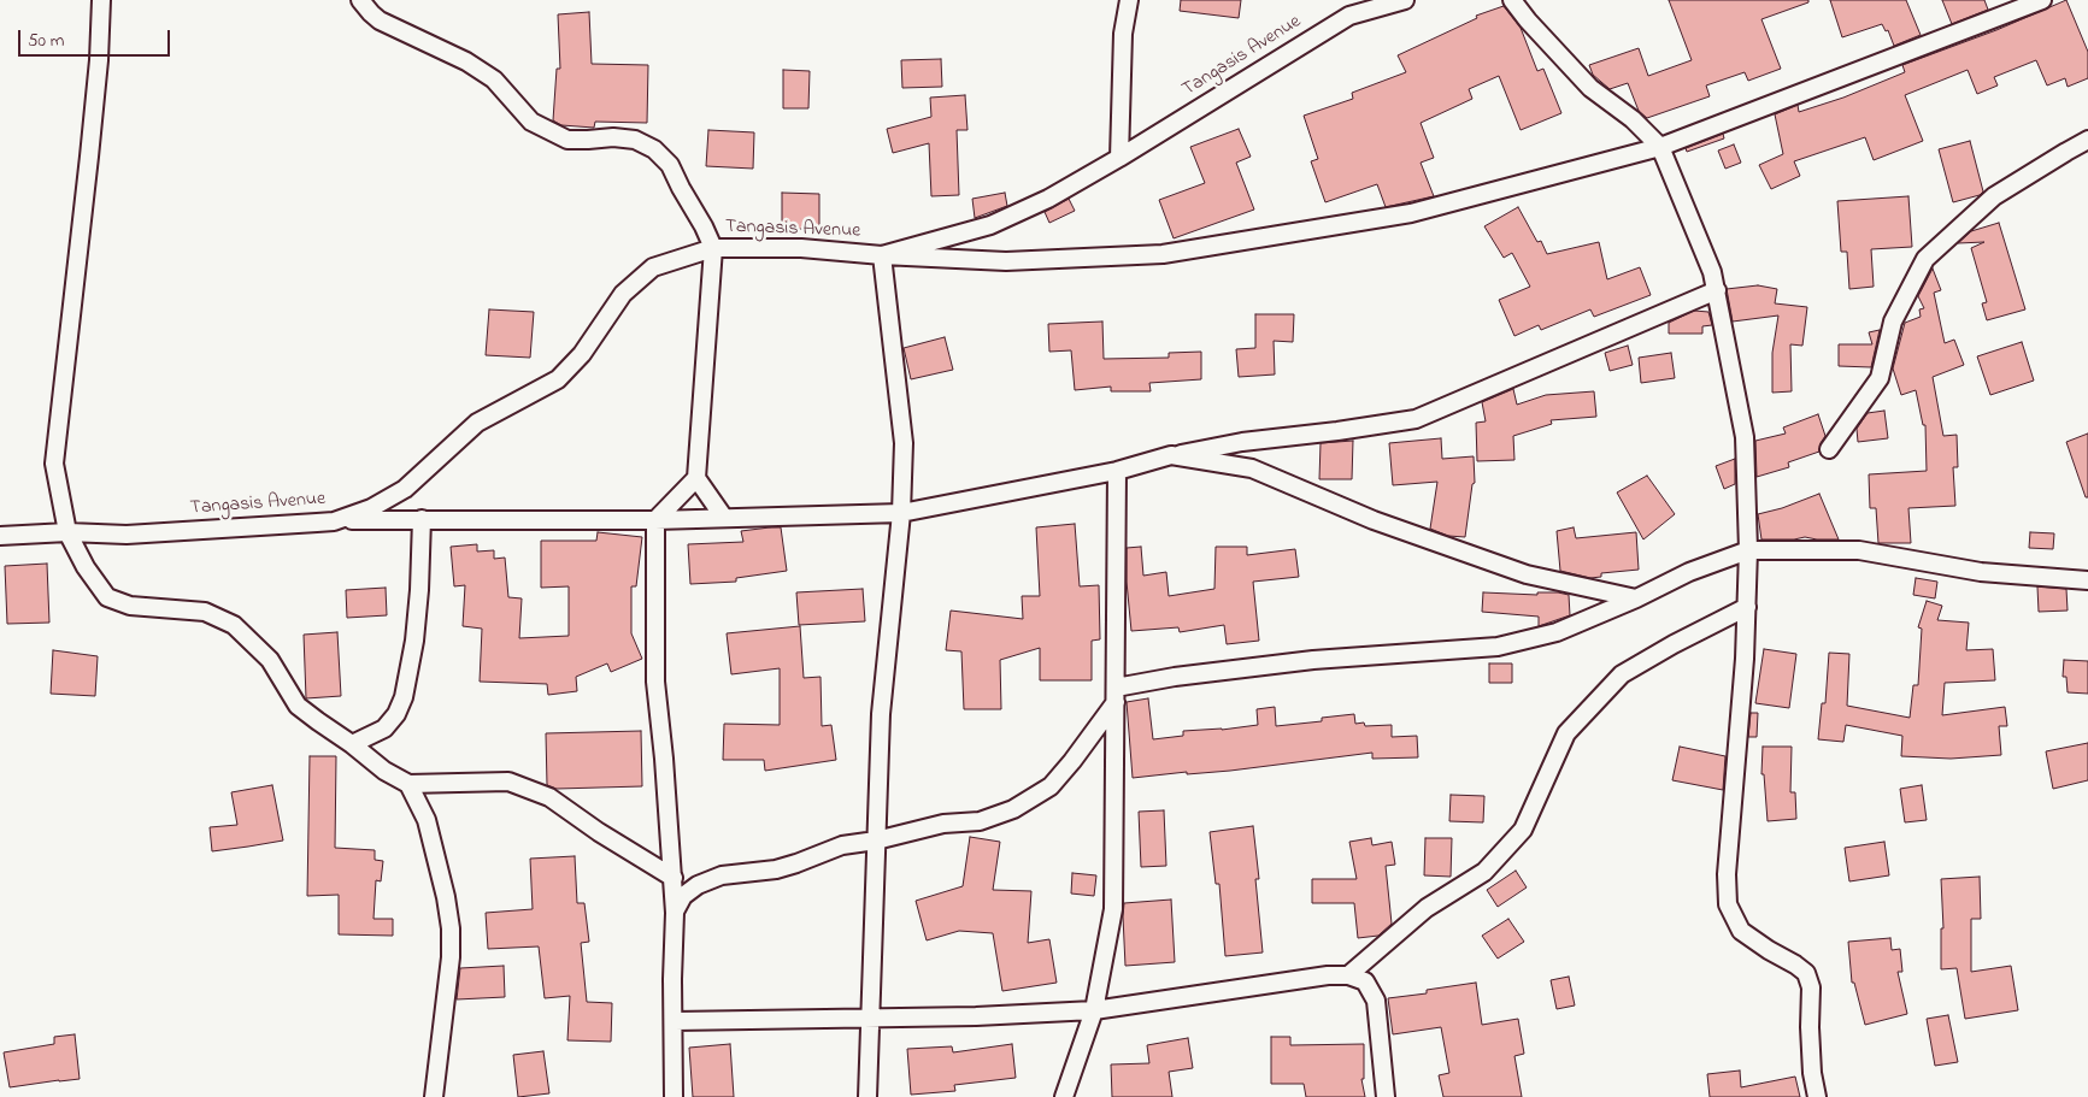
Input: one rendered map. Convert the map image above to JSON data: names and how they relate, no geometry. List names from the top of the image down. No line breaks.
{"streets":{"street":["Tangasis Avenue"]},"scale_bar":"50 m"}
